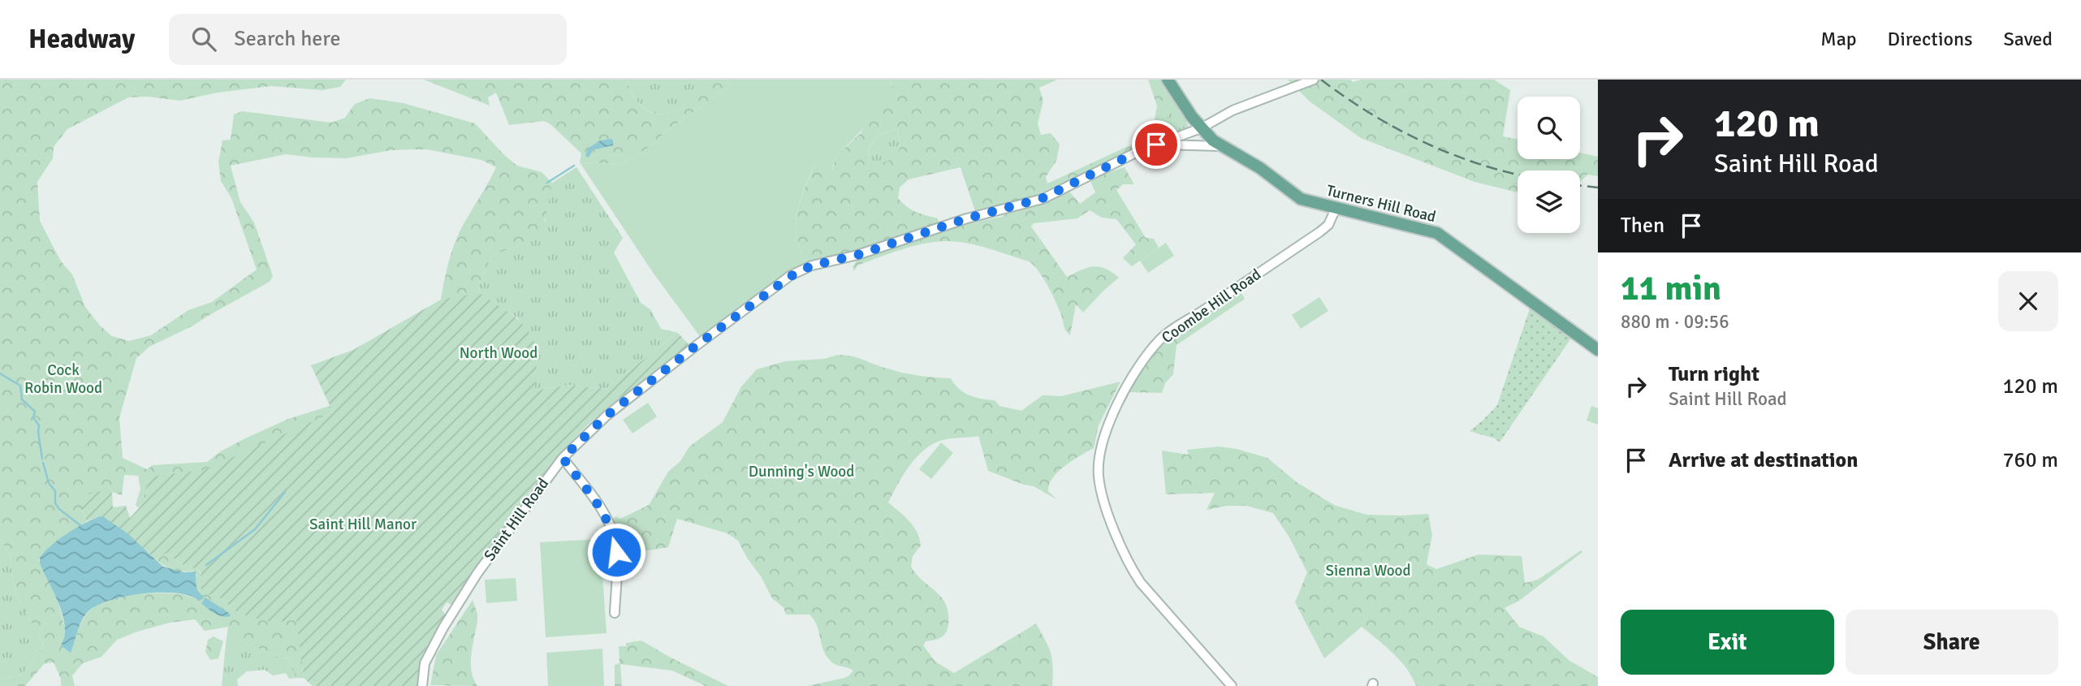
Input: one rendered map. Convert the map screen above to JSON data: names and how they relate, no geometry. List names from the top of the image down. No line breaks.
{"streets":{"main road":["Turners Hill Road"],"street":["Coombe Hill Road","Saint Hill Road"]},"crossings":[["Turners Hill Road","Coombe Hill Road"],["Turners Hill Road","Saint Hill Road"]],"parks":["North Wood","Cock Robin Wood","Dunning's Wood","Saint Hill Manor","Sienna Wood"],"page":{"header":"Headway","search":"Search here","nav":["Map","Directions","Saved"],"turn":["120 m","Saint Hill Road"],"then":"Then","heading":["11 min","880 m · 09:56"],"list":[{"name":"Turn right","note":"Saint Hill Road","value":"120 m"},{"name":"Arrive at destination","value":"760 m"}],"buttons":["Exit","Share"]}}
